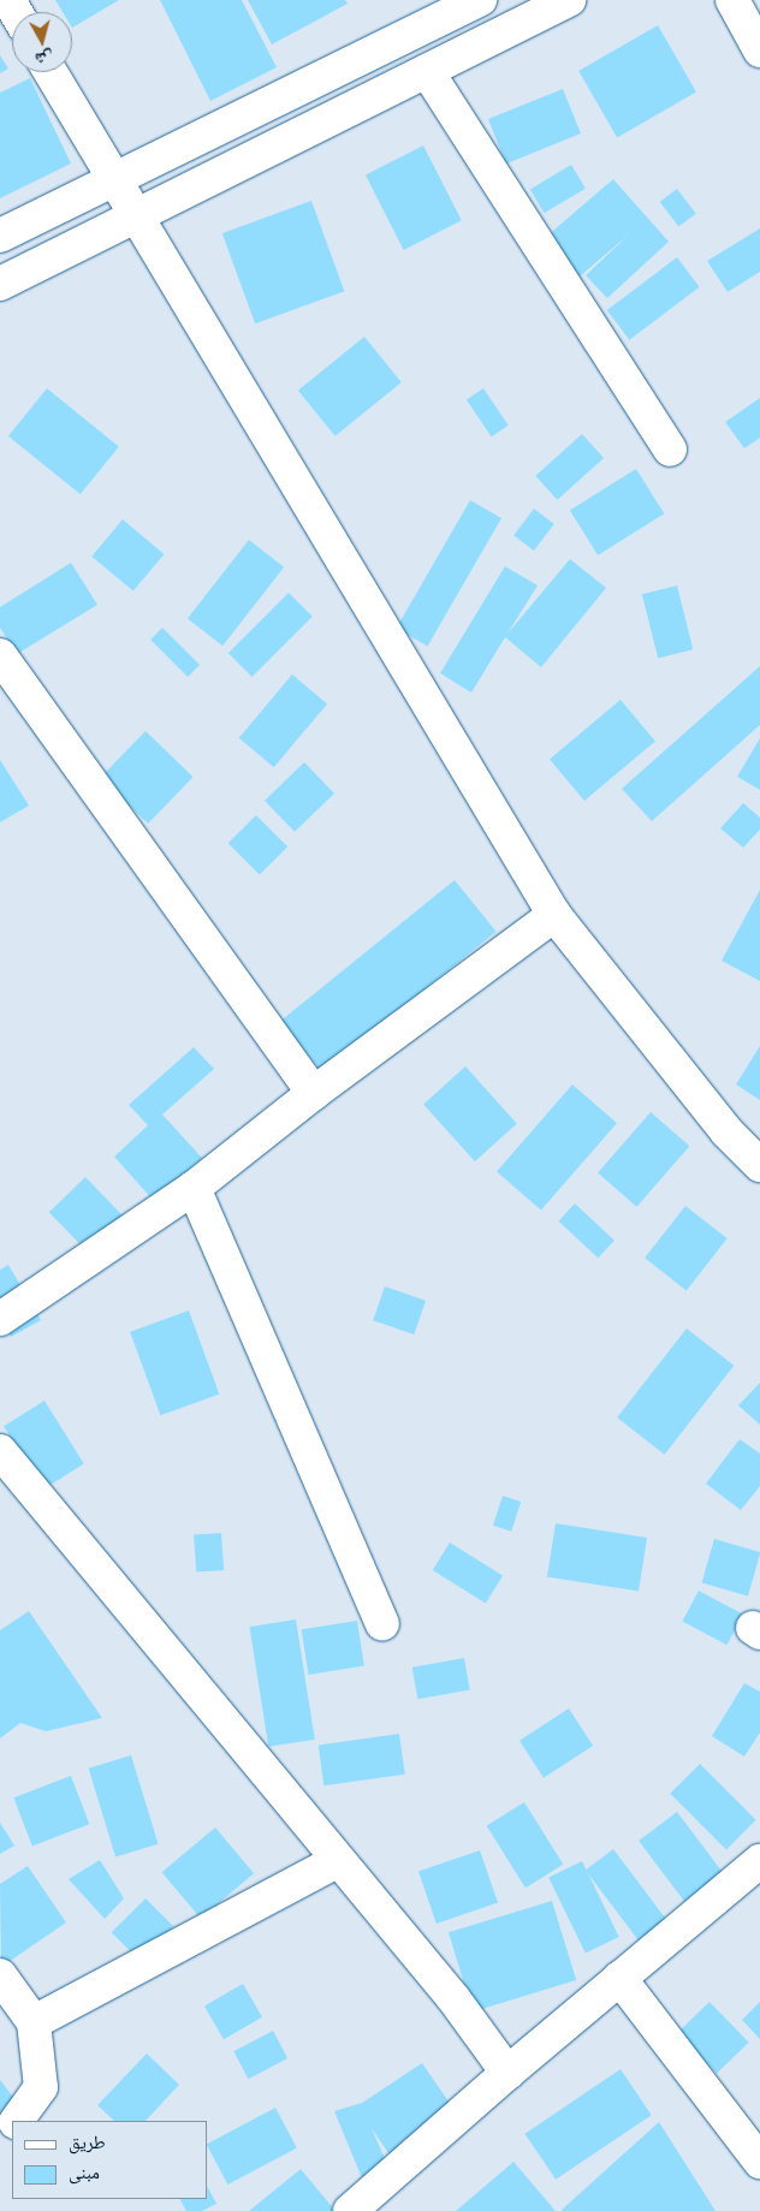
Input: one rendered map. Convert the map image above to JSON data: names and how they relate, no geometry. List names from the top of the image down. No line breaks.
{"legend":["طريق","مبنى"],"north":"bottom"}
